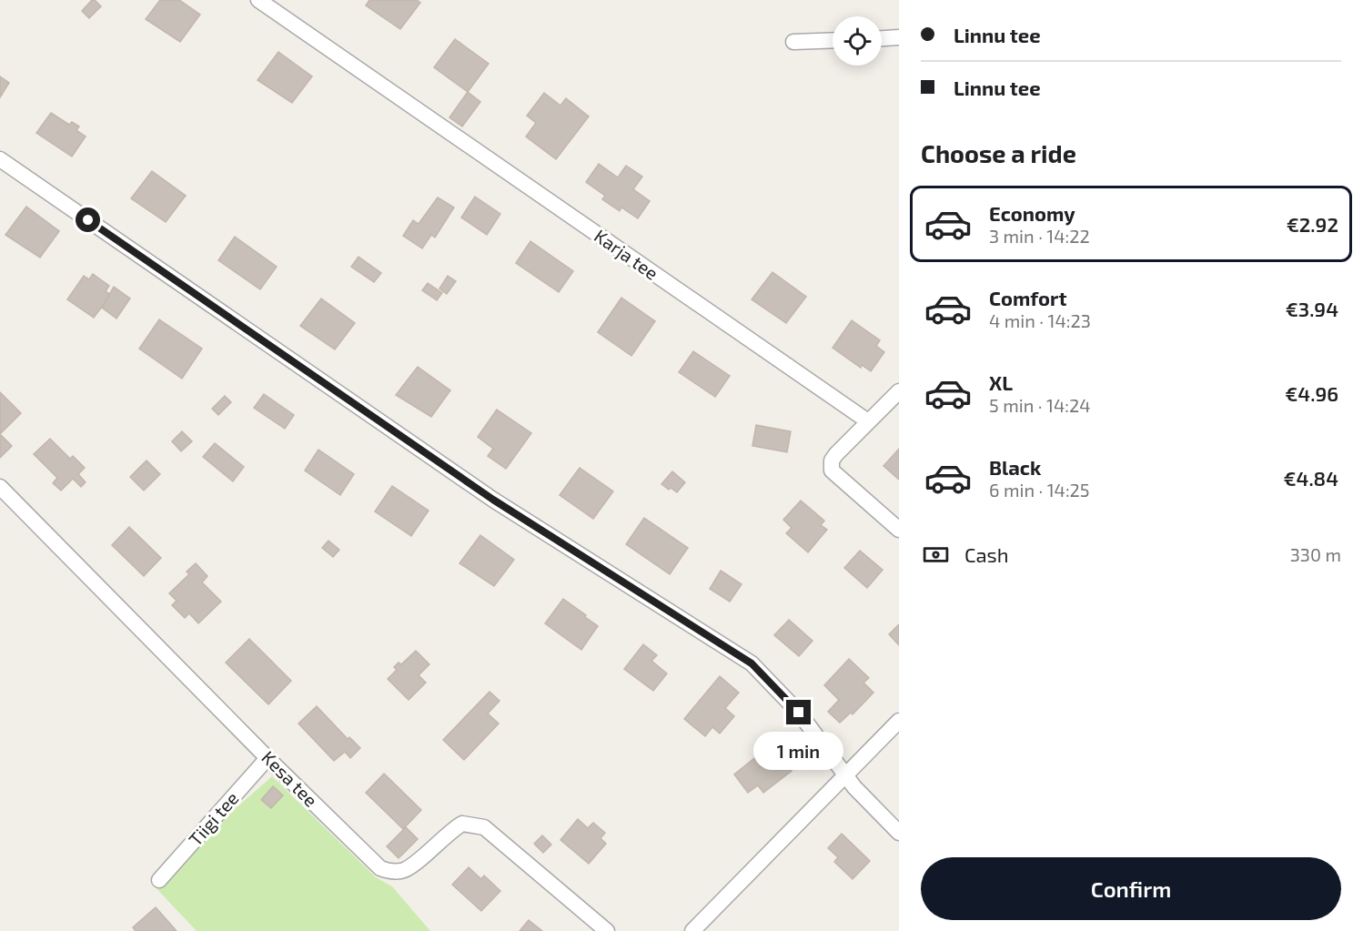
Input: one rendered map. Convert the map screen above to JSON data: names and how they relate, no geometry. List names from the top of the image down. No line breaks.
{"streets":{"street":["Karja tee","Kesa tee","Tiigi tee"]},"crossings":[["Kesa tee","Tiigi tee"]],"page":{"banner":["Linnu tee","Linnu tee"],"heading":"Choose a ride","list":[{"name":"Economy","note":"3 min · 14:22","value":"€2.92"},{"name":"Comfort","note":"4 min · 14:23","value":"€3.94"},{"name":"XL","note":"5 min · 14:24","value":"€4.96"},{"name":"Black","note":"6 min · 14:25","value":"€4.84"}],"pay":["Cash","330 m"],"bubble":"1 min","buttons":"Confirm"}}
